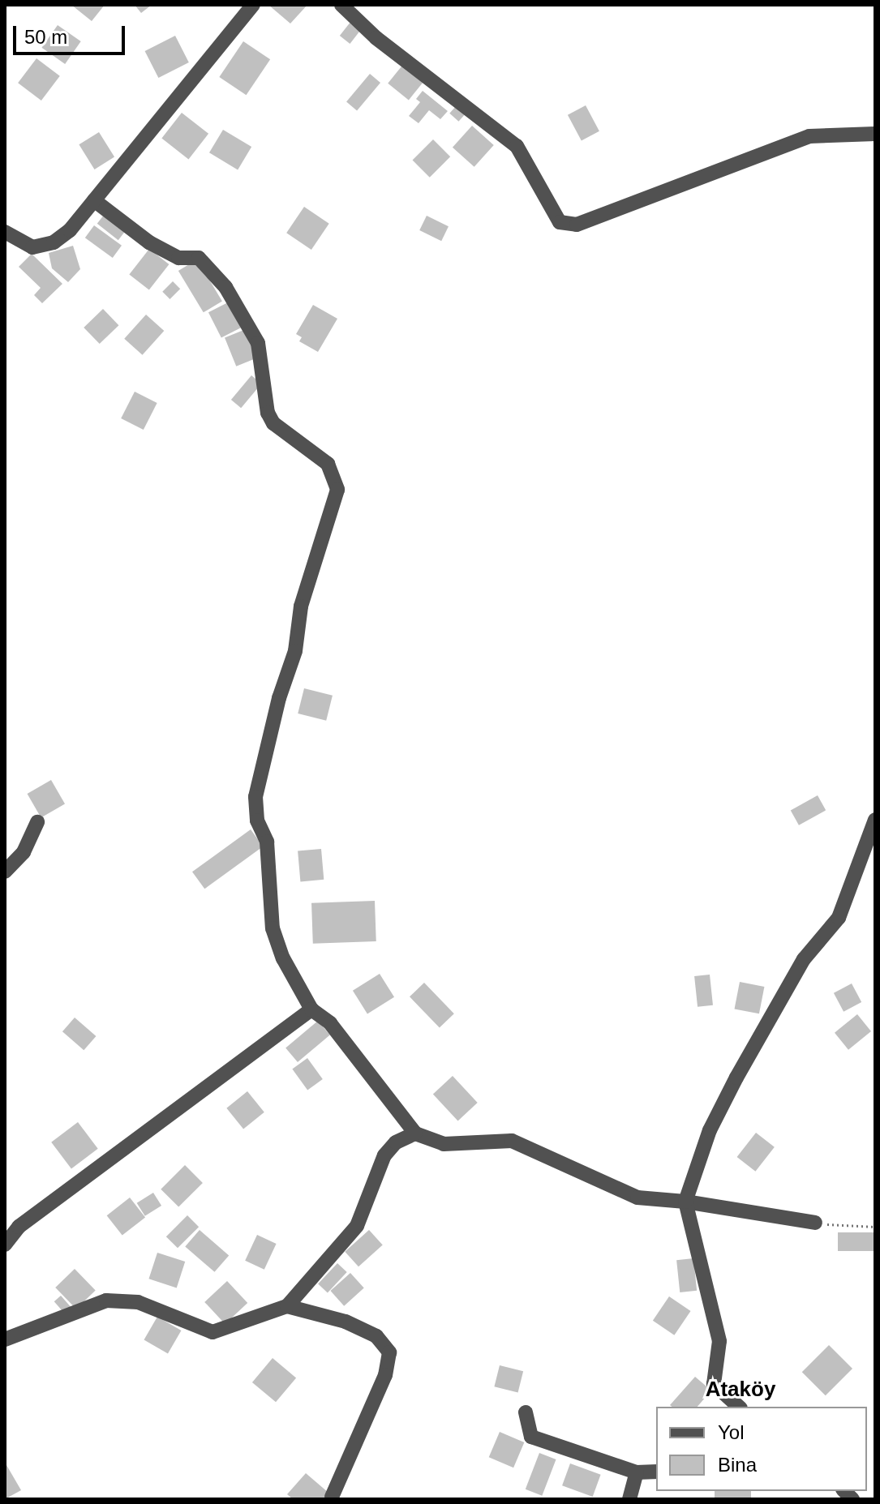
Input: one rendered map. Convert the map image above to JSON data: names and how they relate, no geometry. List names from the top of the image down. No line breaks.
{"districts":["Ataköy"],"legend":["Yol","Bina"],"scale_bar":"50 m"}
